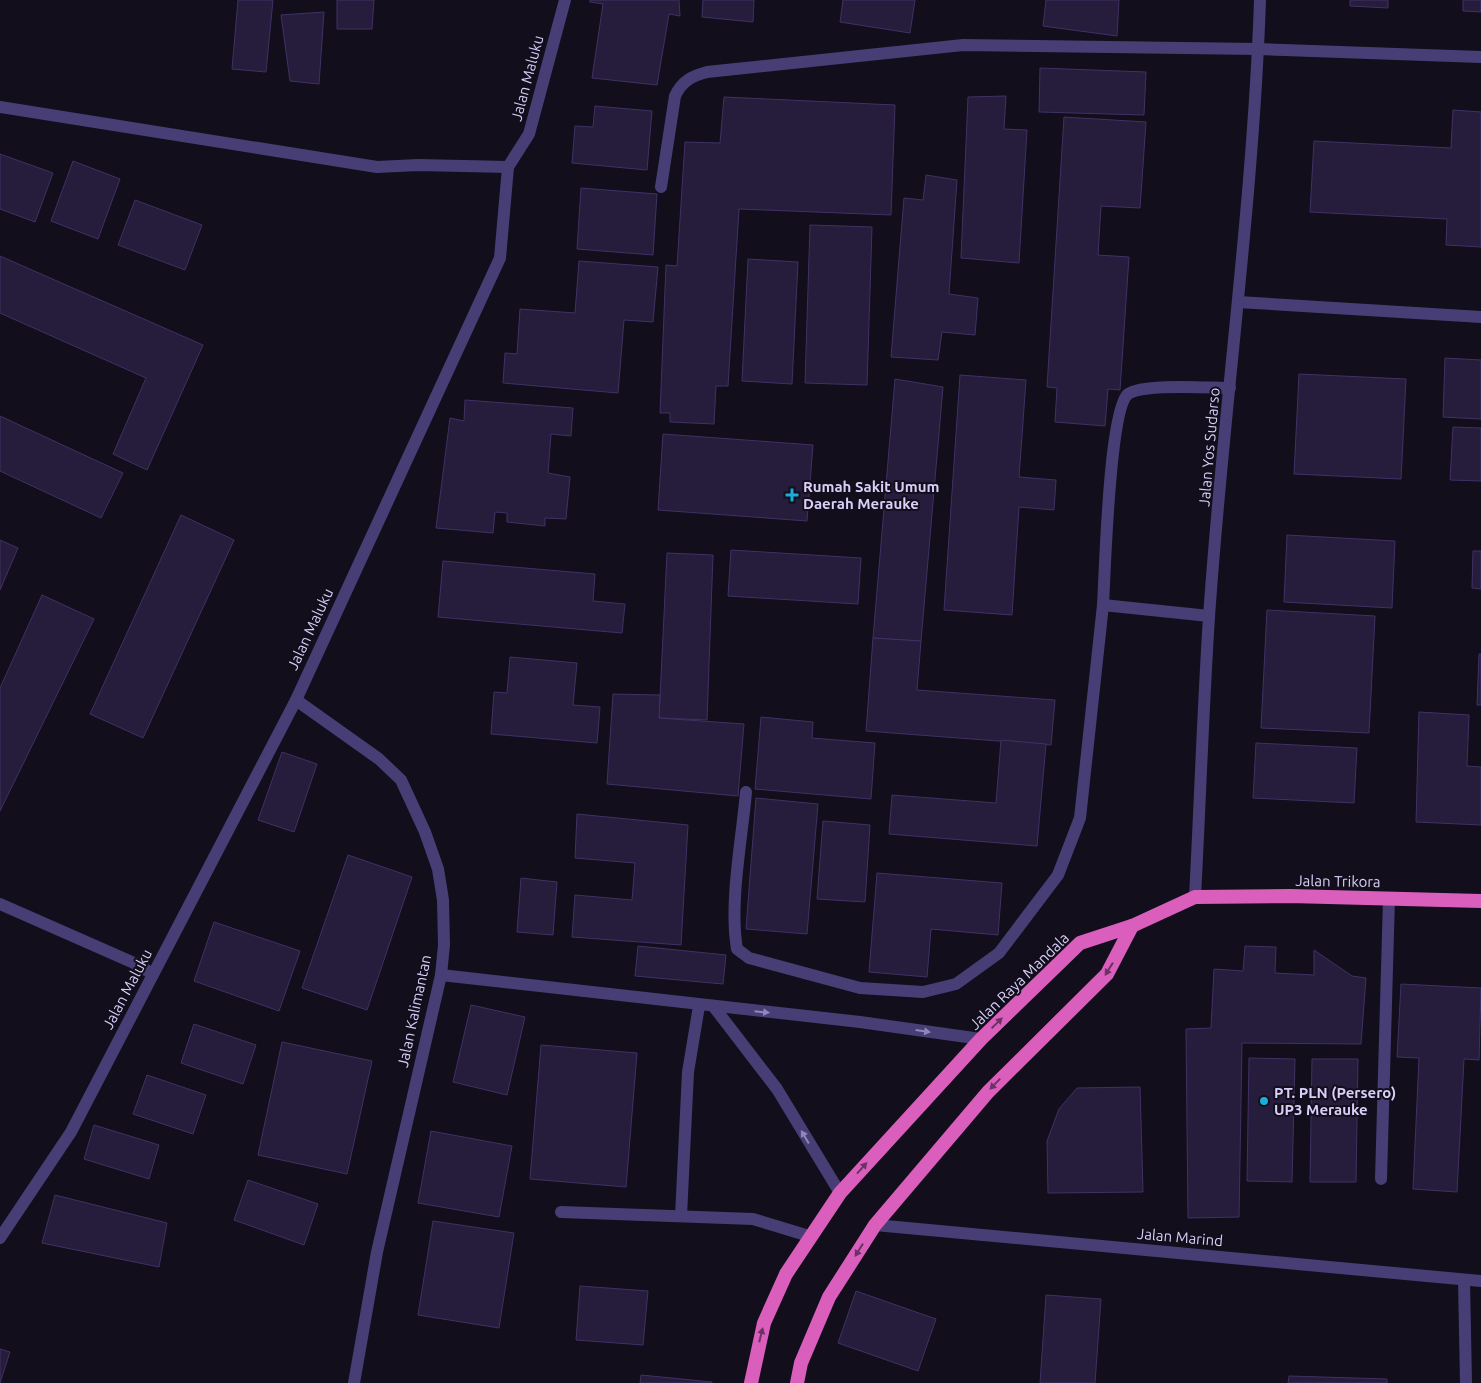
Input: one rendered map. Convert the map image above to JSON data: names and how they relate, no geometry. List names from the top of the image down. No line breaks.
{"streets":{"highway":["Jalan Trikora","Jalan Raya Mandala"],"street":["Jalan Maluku","Jalan Yos Sudarso","Jalan Kalimantan","Jalan Marind"]},"crossings":[["Jalan Maluku","Jalan Kalimantan"],["Jalan Yos Sudarso","Jalan Trikora"],["Jalan Yos Sudarso","Jalan Raya Mandala"],["Jalan Trikora","Jalan Raya Mandala"]],"places":{"health":["Rumah Sakit Umum Daerah Merauke"],"other":["PT. PLN (Persero) UP3 Merauke"]}}
